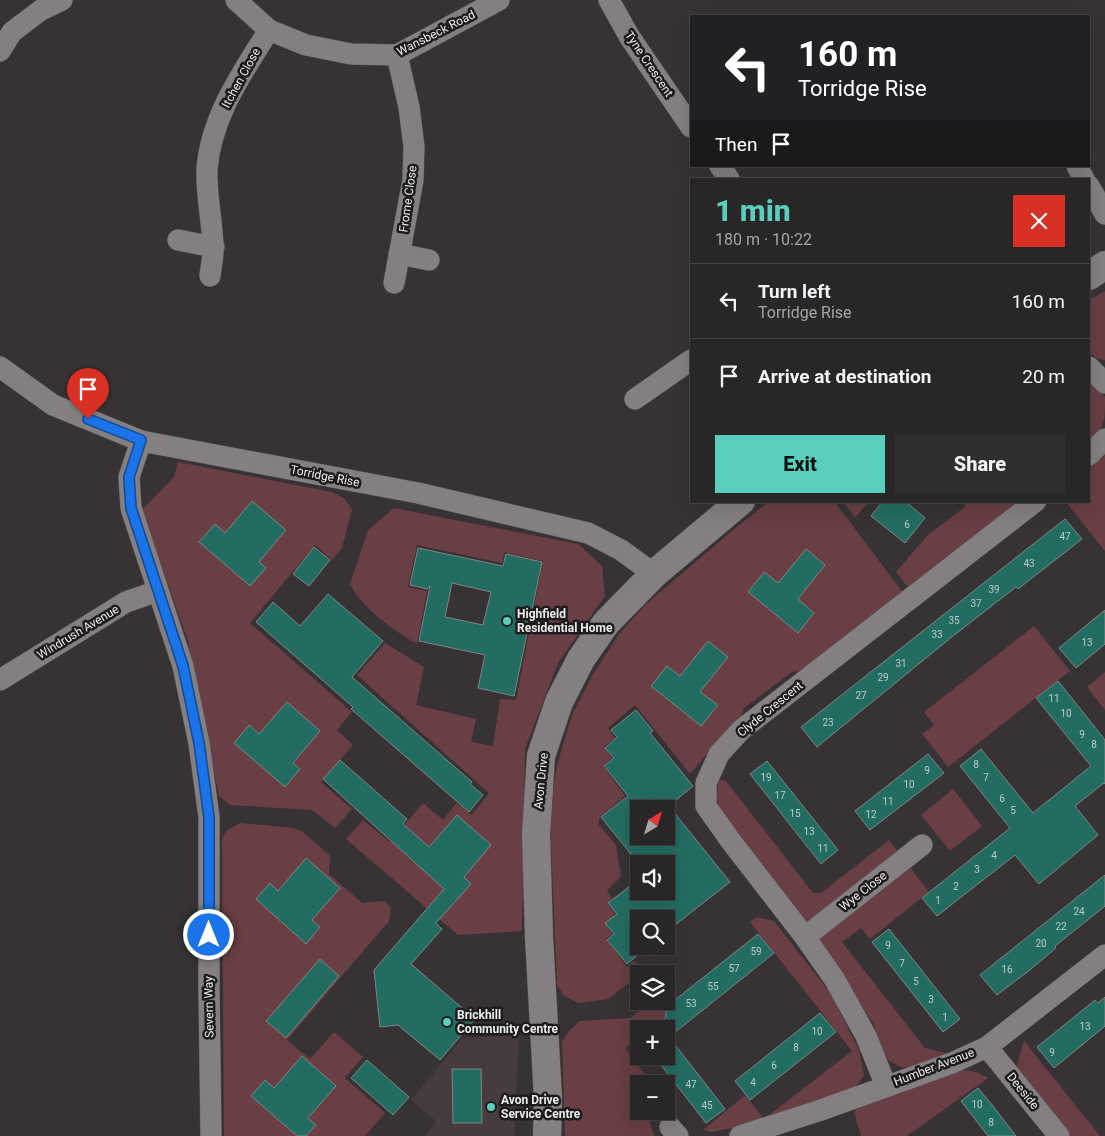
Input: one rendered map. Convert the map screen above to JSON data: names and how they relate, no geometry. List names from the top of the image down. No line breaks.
{"streets":{"street":["Wansbeck Road","Tyne Crescent","Itchen Close","Frome Close","Torridge Rise","Windrush Avenue","Clyde Crescent","Avon Drive","Wye Close","Severn Way","Humber Avenue","Deeside"]},"crossings":[["Wansbeck Road","Itchen Close"],["Wansbeck Road","Frome Close"],["Torridge Rise","Avon Drive"],["Torridge Rise","Severn Way"],["Windrush Avenue","Severn Way"],["Clyde Crescent","Wye Close"],["Clyde Crescent","Humber Avenue"],["Humber Avenue","Deeside"]],"places":["Highfield Residential Home","Brickhill Community Centre","Avon Drive Service Centre"],"house_numbers":["6","47","43","39","37","35","33","13","31","29","27","11","10","23","9","8","8","9","19","7","10","17","6","11","5","15","12","13","11","4","3","2","1","24","22","20","9","59","7","57","16","5","55","3","53","1","13","10","8","9","6","4","47","10","45","8"],"north":"top right","page":{"turn":["160 m","Torridge Rise"],"then":"Then","heading":["1 min","180 m · 10:22"],"list":[{"name":"Turn left","note":"Torridge Rise","value":"160 m"},{"name":"Arrive at destination","value":"20 m"}],"buttons":["Exit","Share"],"map_buttons":["+","−"]}}
